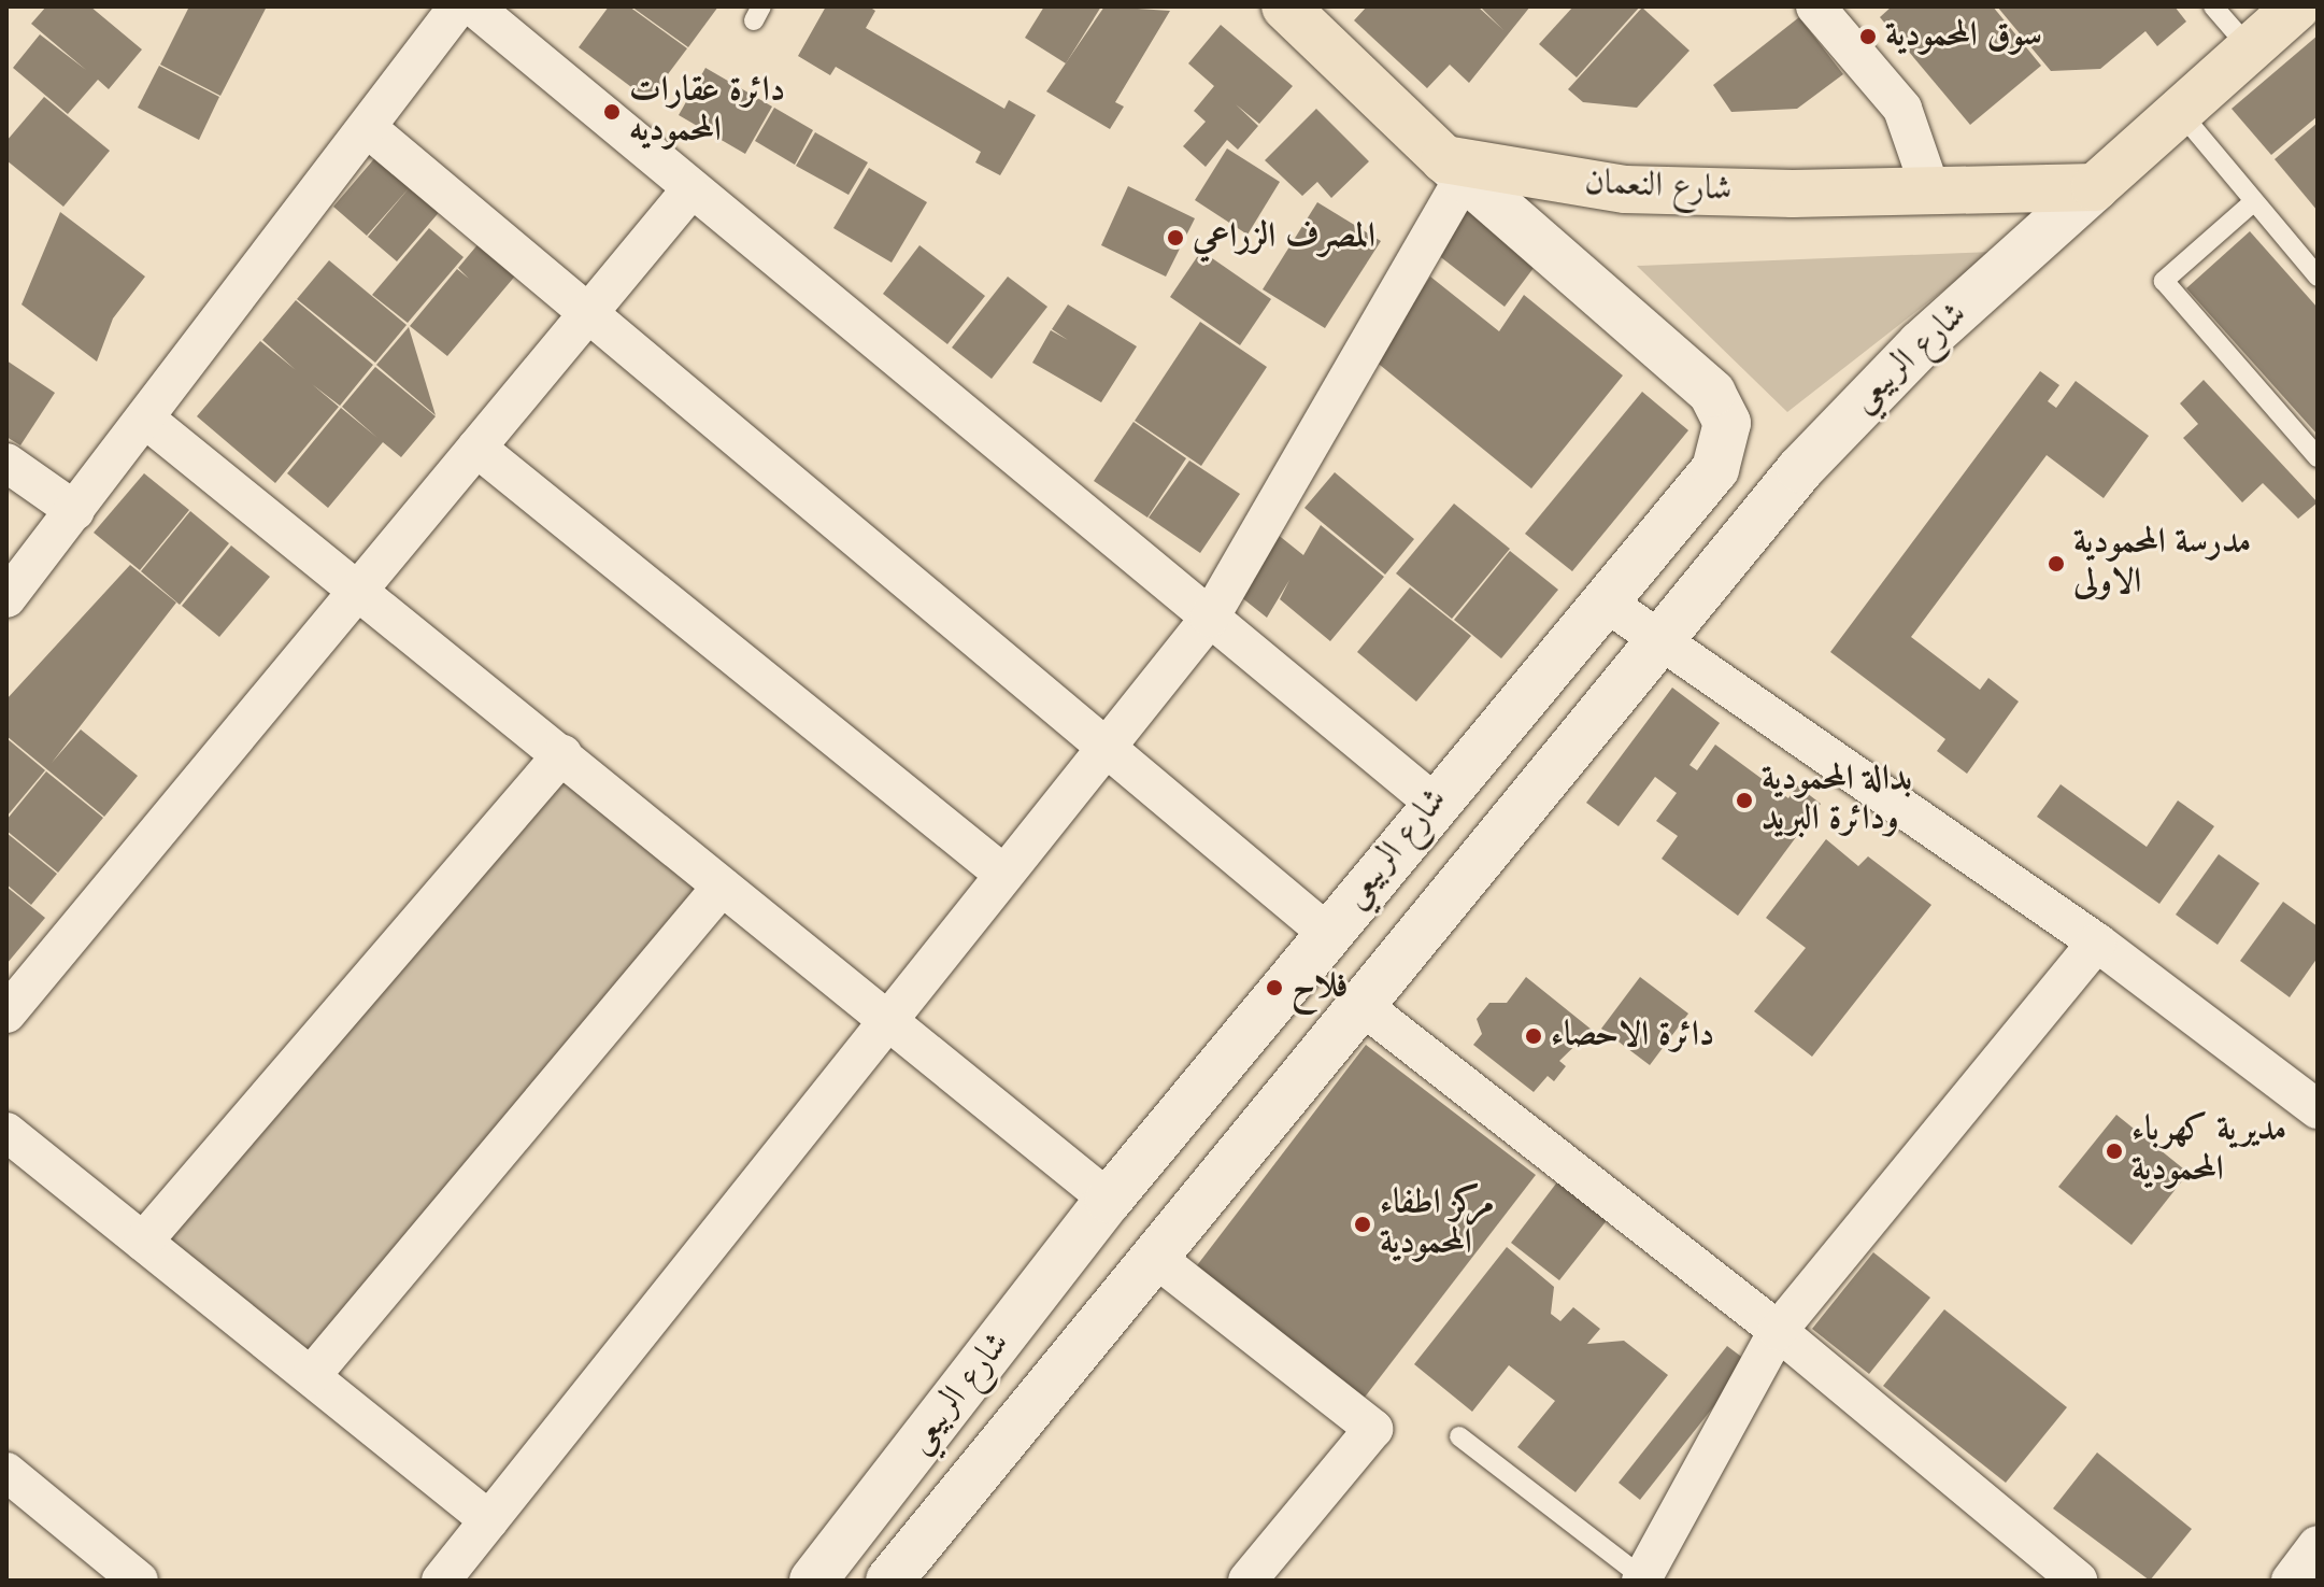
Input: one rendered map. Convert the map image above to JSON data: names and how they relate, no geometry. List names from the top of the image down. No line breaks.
{"streets":{"main road":["شارع النعمان"],"street":["شارع الربيعي"]},"crossings":[["شارع النعمان","شارع الربيعي"]],"places":["سوق المحمودية","دائرة عقارات المحموديه","المصرف الزراعي","مدرسة المحمودية الاولى","بدالة المحمودية ودائرة البريد","فلاح","دائرة الاحصاء","مديرية كهرباء المحمودية","مركز اطفاء المحمودية"]}
